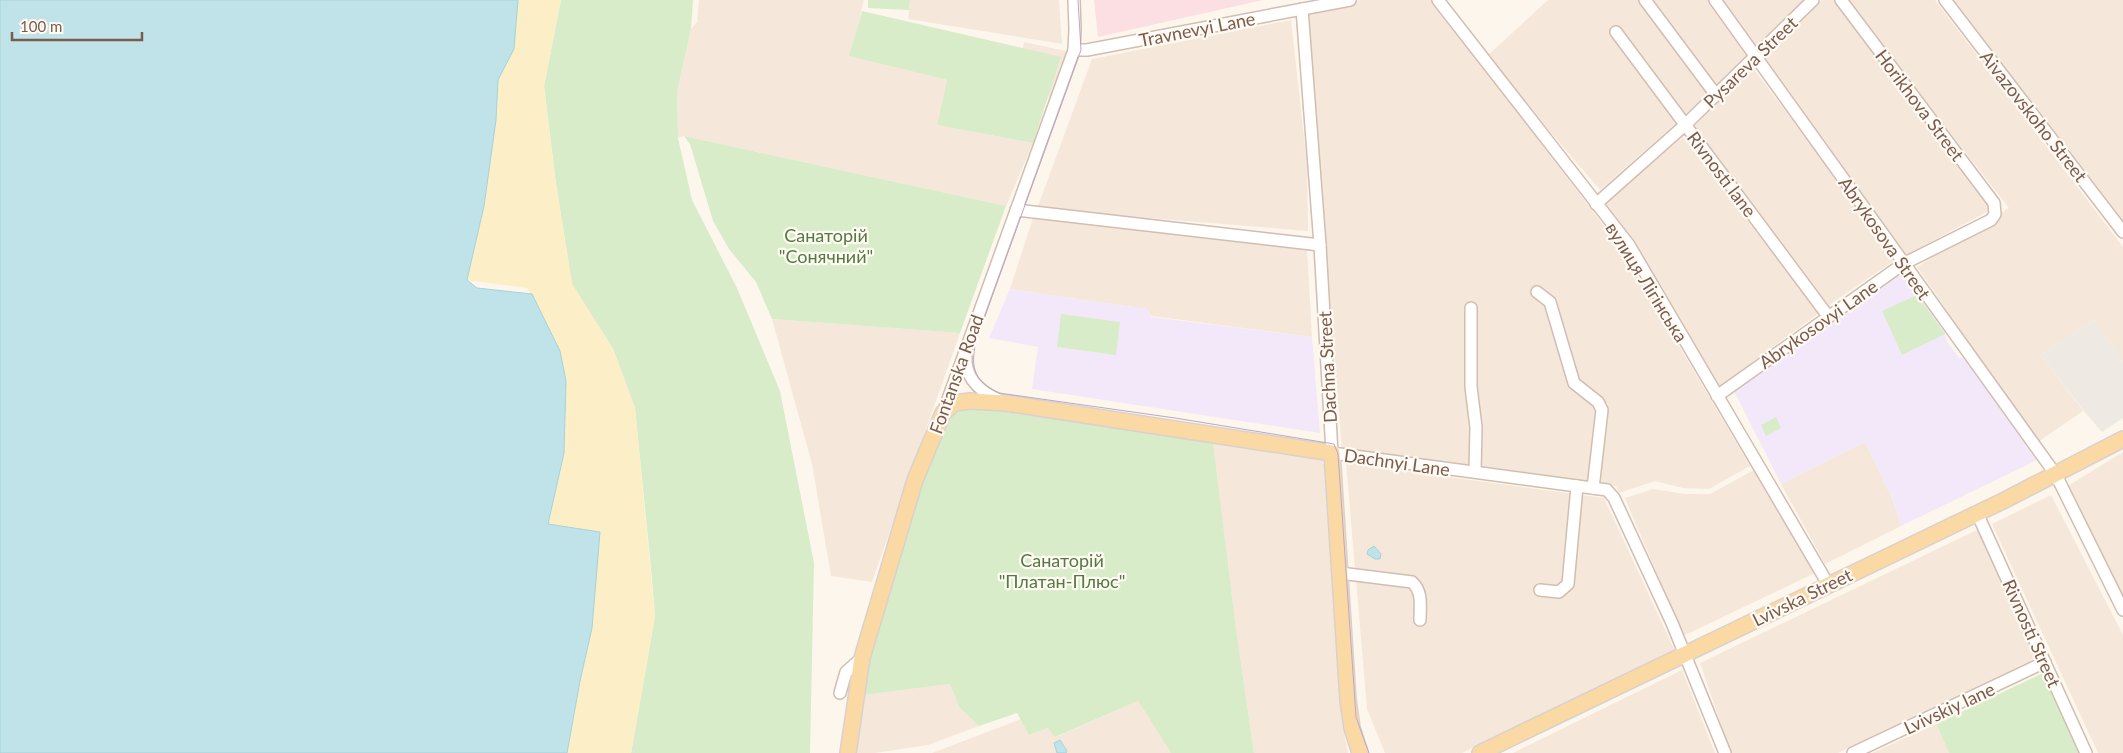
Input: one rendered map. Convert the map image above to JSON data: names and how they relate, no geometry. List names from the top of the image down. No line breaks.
{"streets":{"main road":["Dachna Street","Fontanska Road","Dachnyi Lane","Lvivska Street"],"street":["Travnevyi Lane","Pysareva Street","Horikhova Street","Aivazovskoho Street","Rivnosti lane","Abrykosova Street","вулиця Лігінська","Abrykosovyi Lane","Rivnosti Street","Lvivskiy lane"]},"crossings":[["Travnevyi Lane","Dachna Street"],["Travnevyi Lane","Fontanska Road"],["Pysareva Street","Rivnosti lane"],["Pysareva Street","Abrykosova Street"],["Pysareva Street","вулиця Лігінська"],["Horikhova Street","Abrykosovyi Lane"],["Rivnosti lane","Abrykosovyi Lane"],["Abrykosova Street","Abrykosovyi Lane"],["Abrykosova Street","Lvivska Street"],["вулиця Лігінська","Abrykosovyi Lane"],["вулиця Лігінська","Lvivska Street"],["Dachna Street","Dachnyi Lane"],["Fontanska Road","Dachnyi Lane"],["Dachnyi Lane","Lvivska Street"],["Lvivska Street","Rivnosti Street"],["Rivnosti Street","Lvivskiy lane"]],"parks":["Санаторій \"Сонячний\"","Санаторій \"Платан-Плюс\""],"scale_bar":"100 m"}
